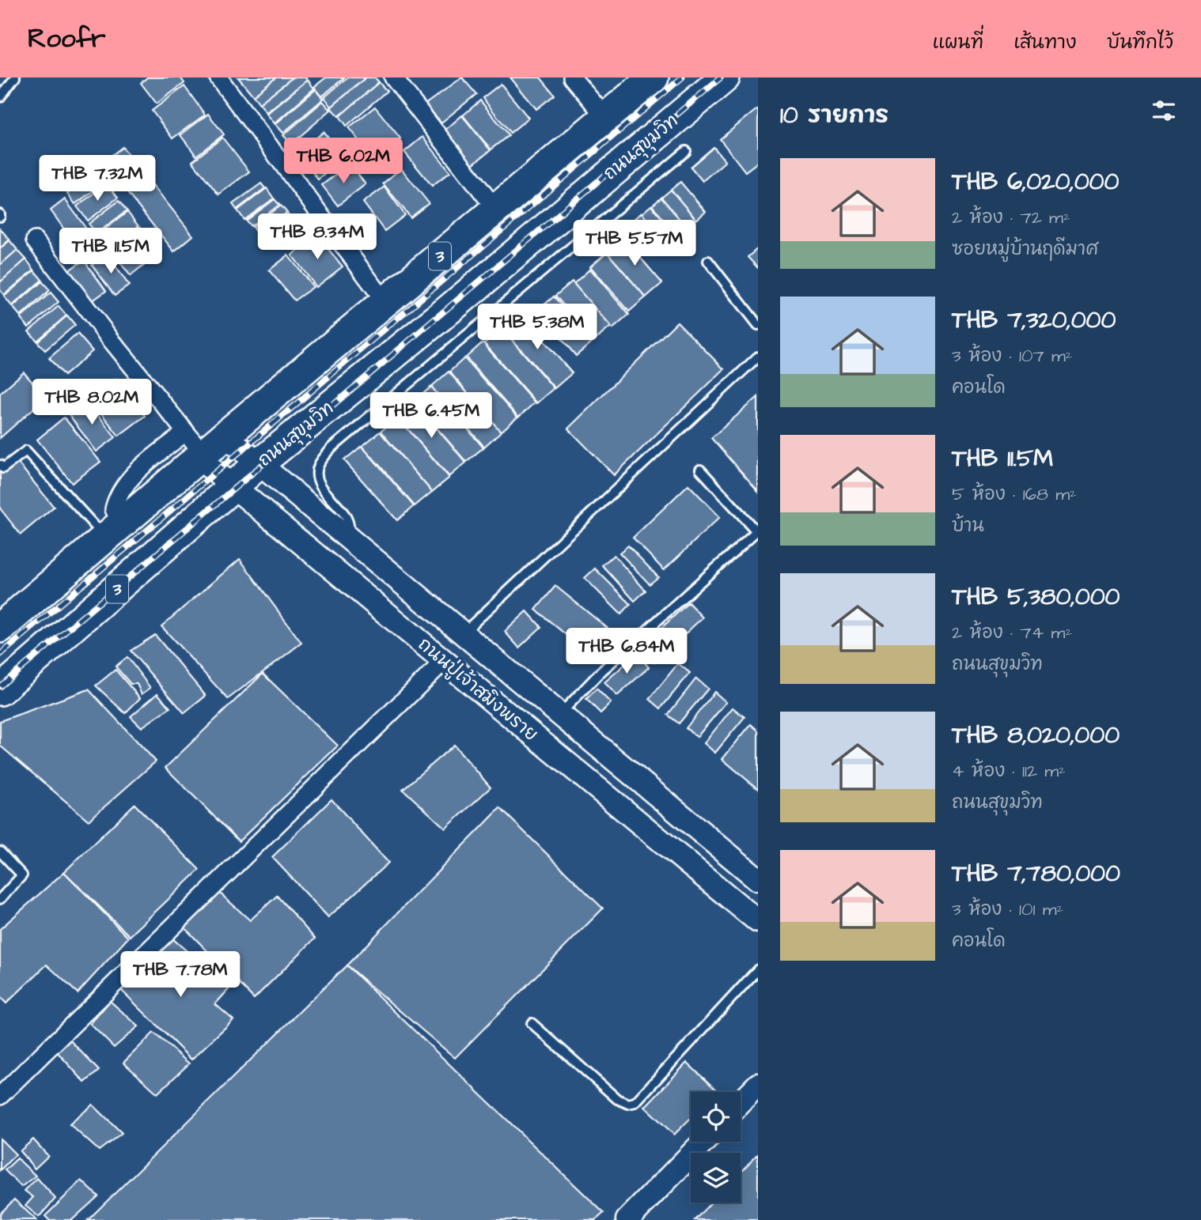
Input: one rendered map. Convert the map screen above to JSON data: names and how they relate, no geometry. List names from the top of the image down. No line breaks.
{"streets":{"highway":["ถนนสุขุมวิท","3"],"main road":["ถนนปู่เจ้าสมิงพราย"]},"crossings":[["ถนนสุขุมวิท","ถนนปู่เจ้าสมิงพราย"],["3","ถนนปู่เจ้าสมิงพราย"]],"page":{"header":"Roofr","nav":["แผนที่","เส้นทาง","บันทึกไว้"],"heading":"10 รายการ","price":["THB 6.02M","THB 7.32M","THB 8.34M","THB 5.57M","THB 11.5M","THB 5.38M","THB 8.02M","THB 6.45M","THB 6.84M","THB 7.78M"],"list":[{"name":"THB 6,020,000","note":"2 ห้อง · 72 m² · ซอยหมู่บ้านฤดีมาศ"},{"name":"THB 7,320,000","note":"3 ห้อง · 107 m² · คอนโด"},{"name":"THB 11.5M","note":"5 ห้อง · 168 m² · บ้าน"},{"name":"THB 5,380,000","note":"2 ห้อง · 74 m² · ถนนสุขุมวิท"},{"name":"THB 8,020,000","note":"4 ห้อง · 112 m² · ถนนสุขุมวิท"},{"name":"THB 7,780,000","note":"3 ห้อง · 101 m² · คอนโด"}]}}
